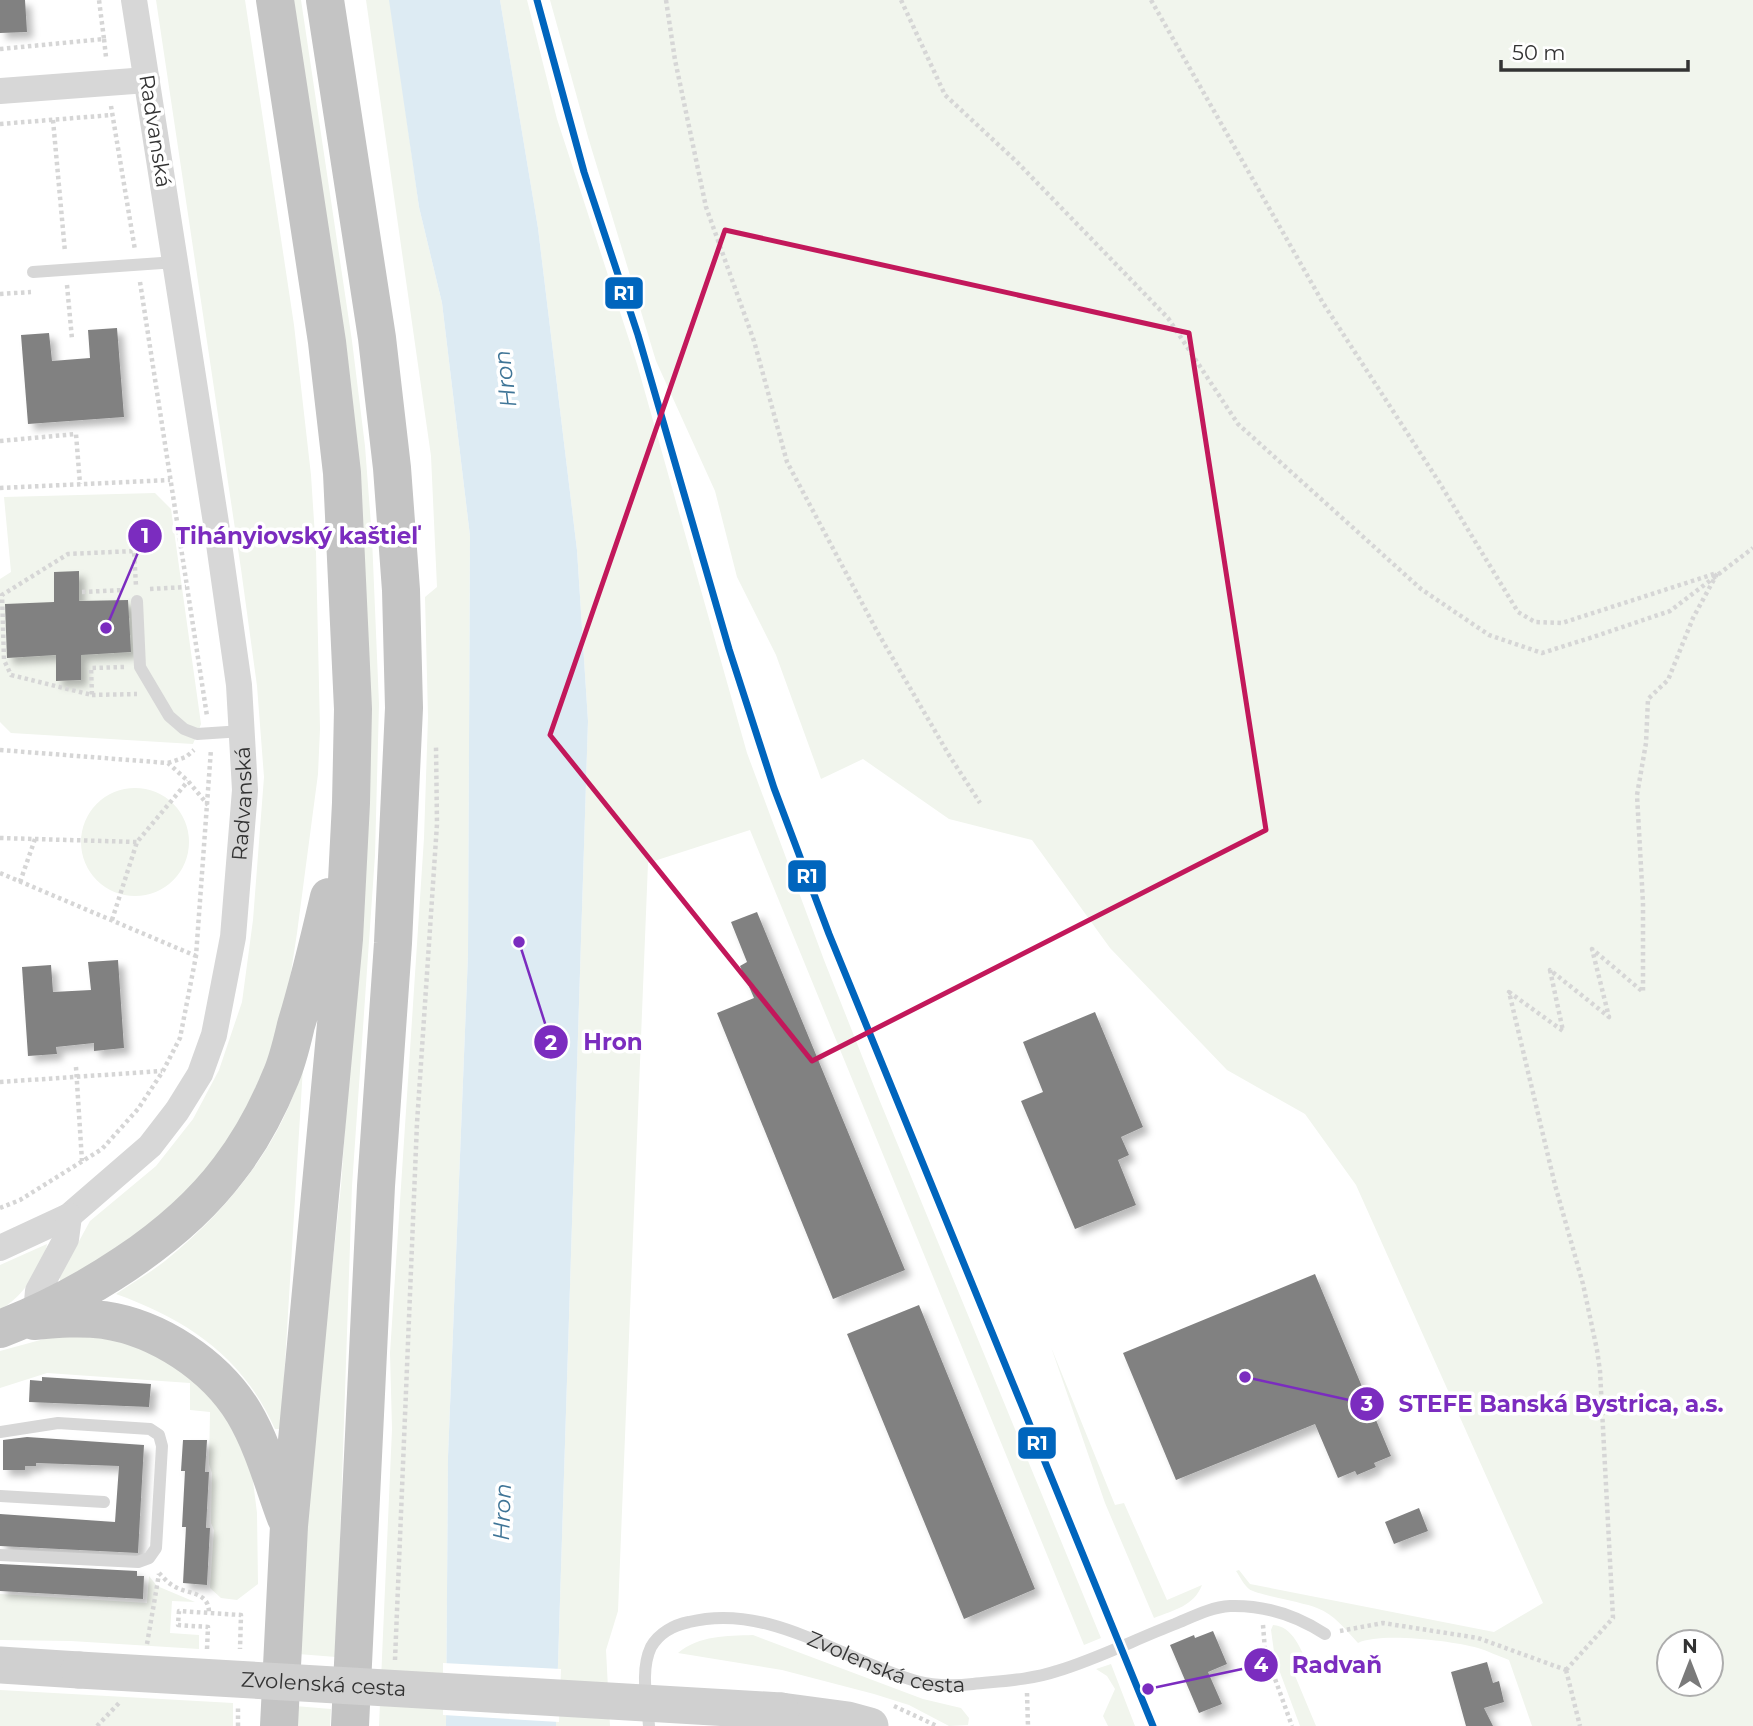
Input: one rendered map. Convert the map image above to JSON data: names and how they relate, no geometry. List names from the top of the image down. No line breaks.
{"streets":{"main road":["Zvolenská cesta"],"street":["Radvanská"]},"water":["Hron"],"places":["Tihányiovský kaštieľ","Hron","STEFE Banská Bystrica, a.s.","Radvaň"],"lines":["transit line R1"],"scale_bar":"50 m","north":"top"}
